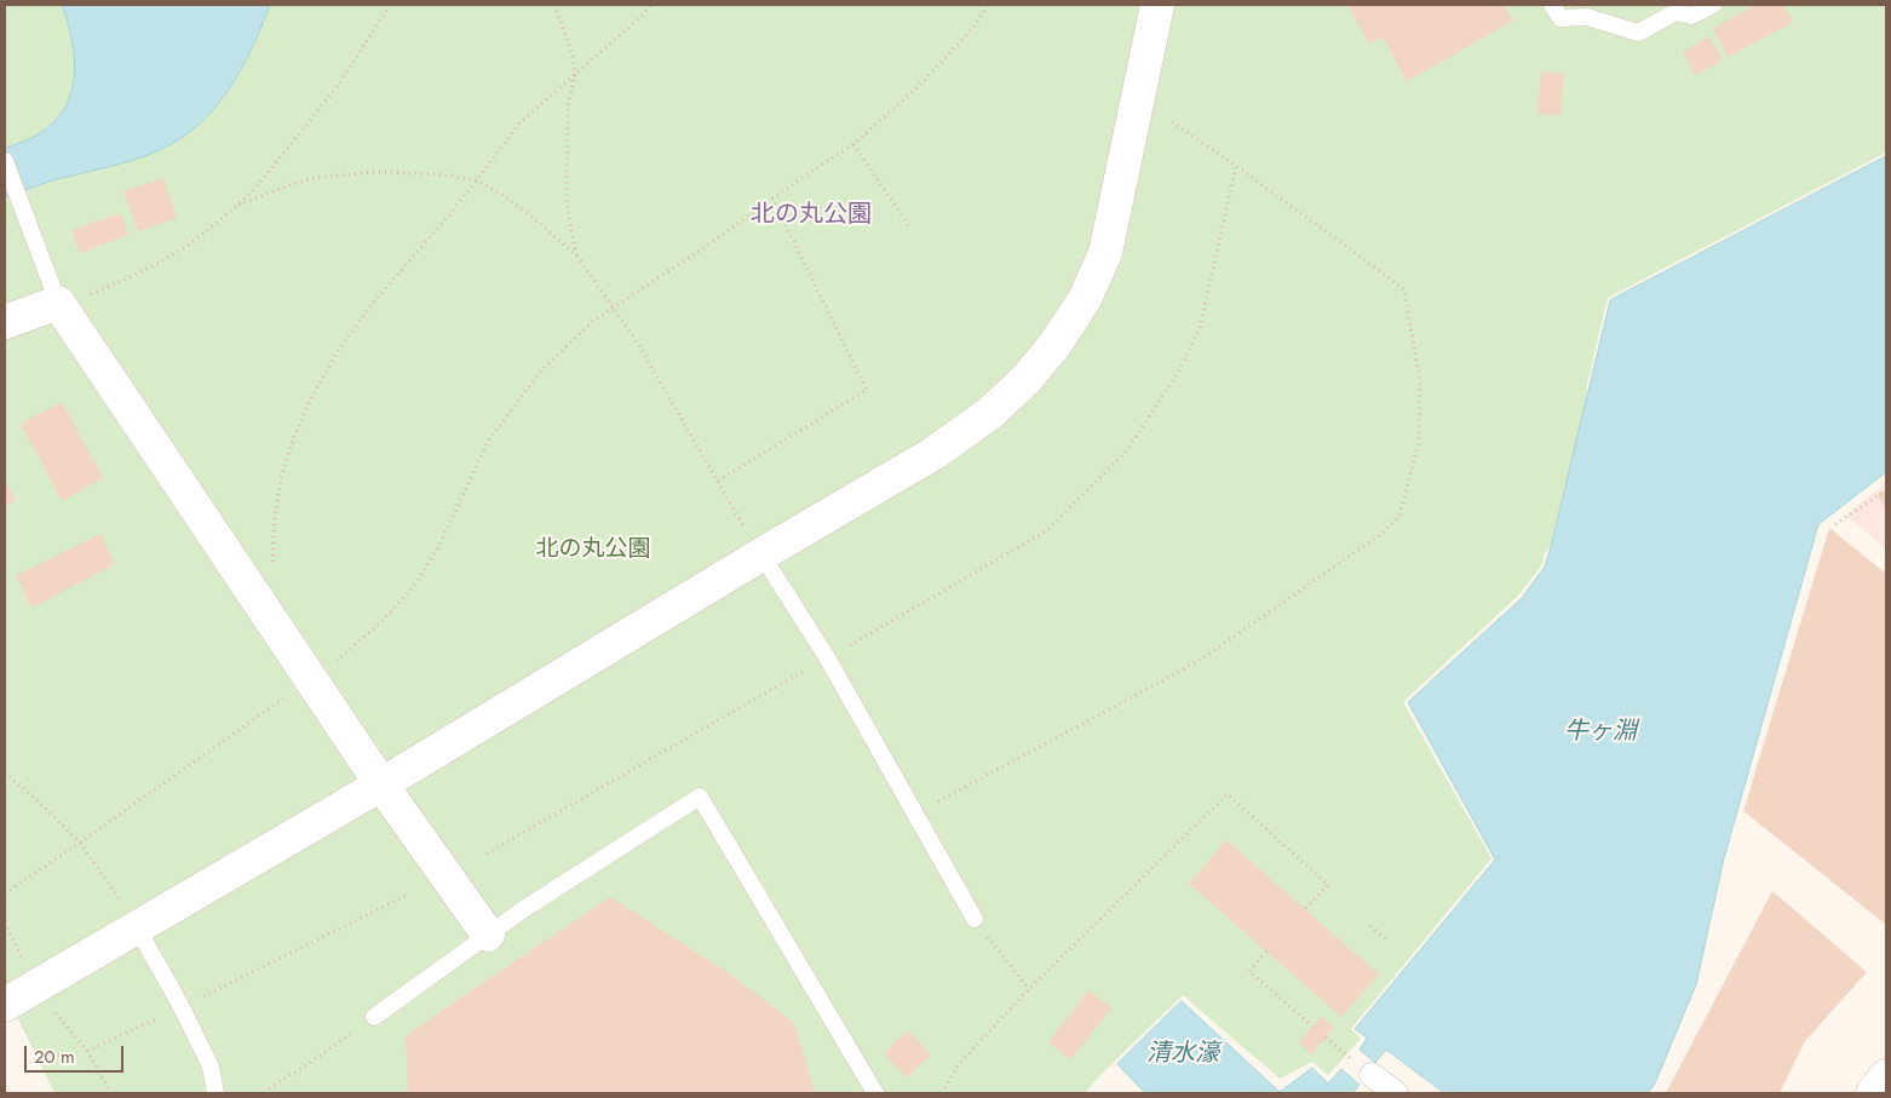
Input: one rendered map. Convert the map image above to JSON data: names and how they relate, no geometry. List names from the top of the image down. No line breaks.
{"districts":["北の丸公園"],"water":["牛ヶ淵","清水濠"],"parks":["北の丸公園"],"scale_bar":"20 m"}
